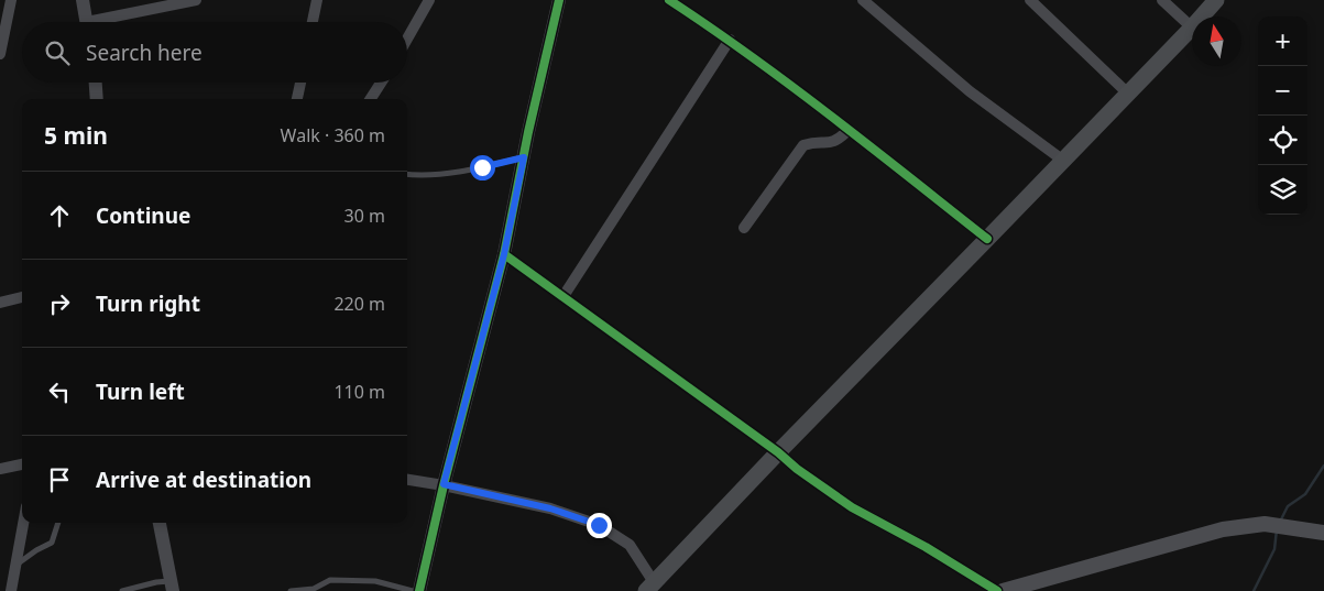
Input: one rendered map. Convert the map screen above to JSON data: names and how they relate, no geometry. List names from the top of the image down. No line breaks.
{"north":"top","page":{"map_buttons":["+","−"],"search":"Search here","heading":["5 min","Walk · 360 m"],"list":[["Continue","30 m"],["Turn right","220 m"],["Turn left","110 m"],"Arrive at destination"]}}
